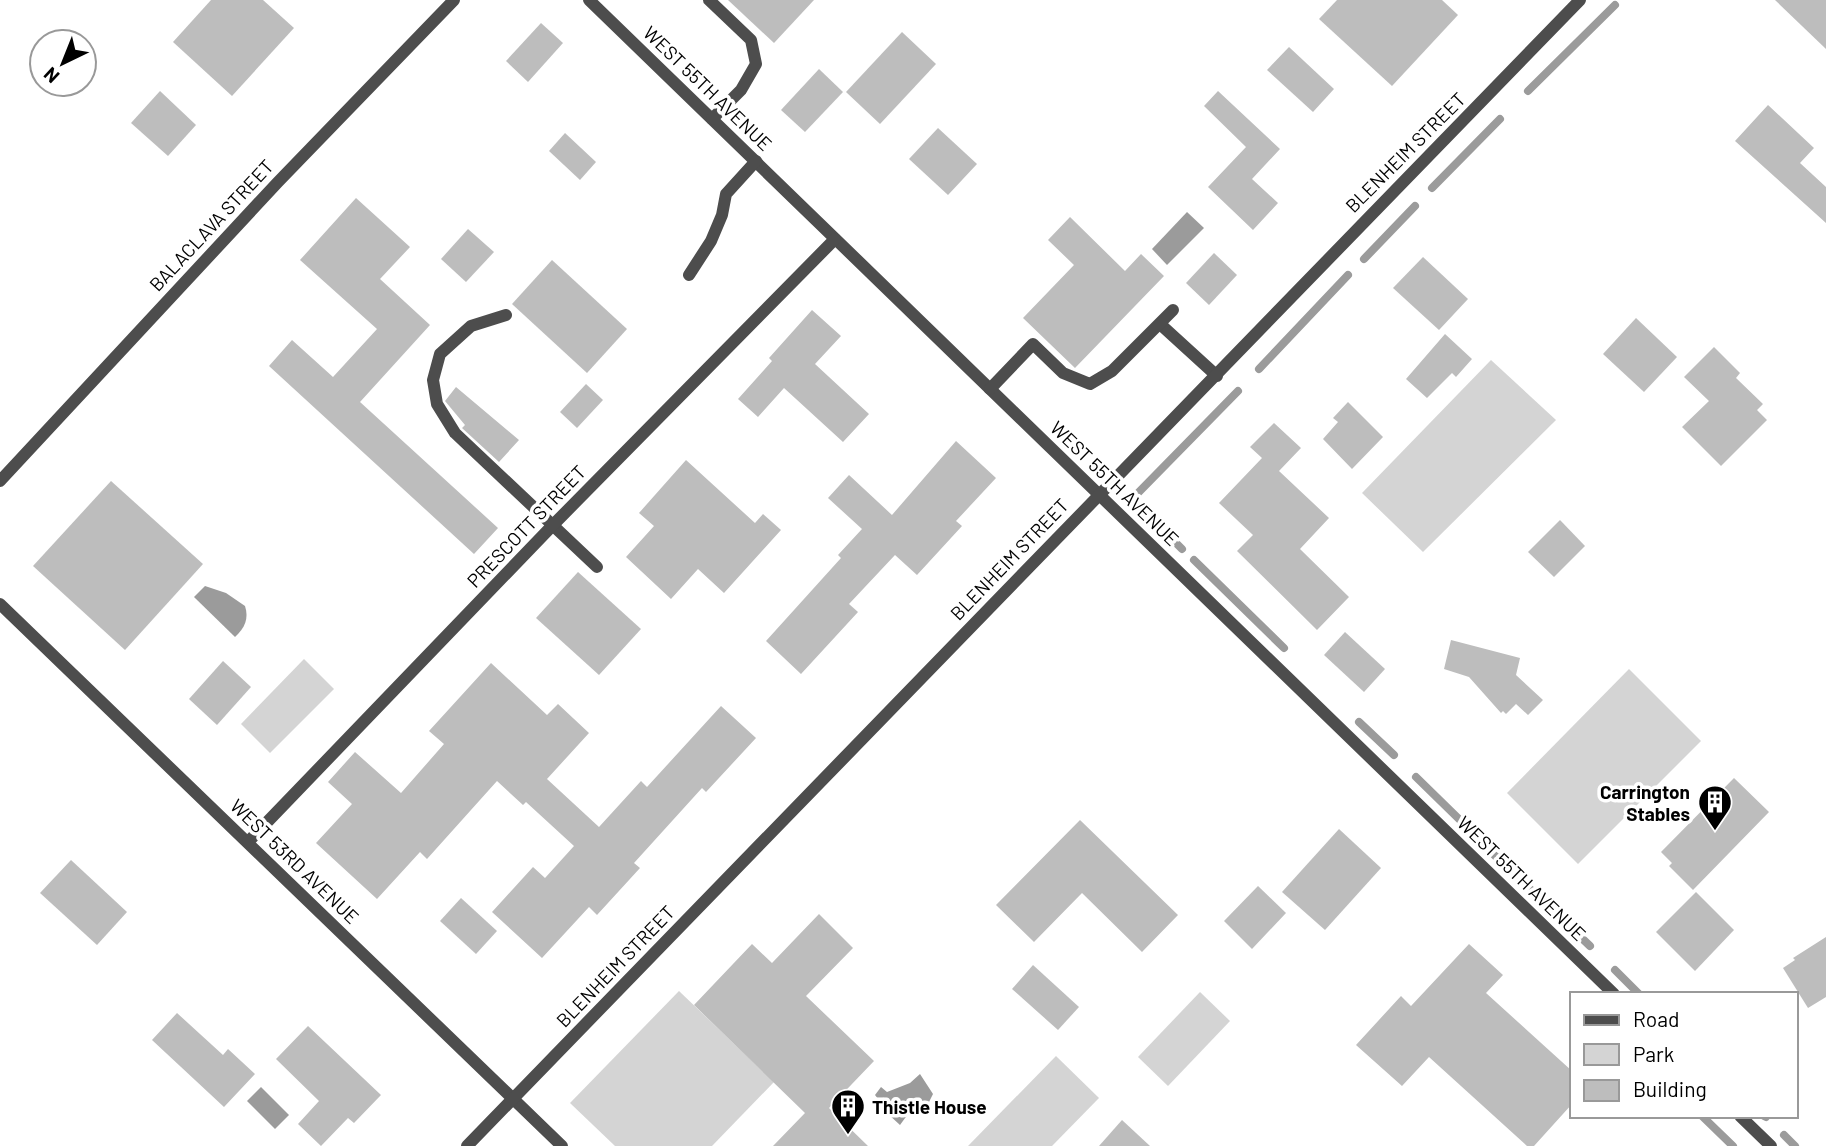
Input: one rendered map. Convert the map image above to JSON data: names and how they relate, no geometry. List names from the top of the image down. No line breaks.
{"streets":{"street":["WEST 55TH AVENUE","BLENHEIM STREET","BALACLAVA STREET","PRESCOTT STREET","WEST 53RD AVENUE"]},"crossings":[["WEST 55TH AVENUE","BLENHEIM STREET"],["WEST 55TH AVENUE","PRESCOTT STREET"],["BLENHEIM STREET","WEST 53RD AVENUE"],["PRESCOTT STREET","WEST 53RD AVENUE"]],"places":{"building":["Carrington Stables","Thistle House"]},"legend":["Road","Park","Building"],"north":"bottom left"}
